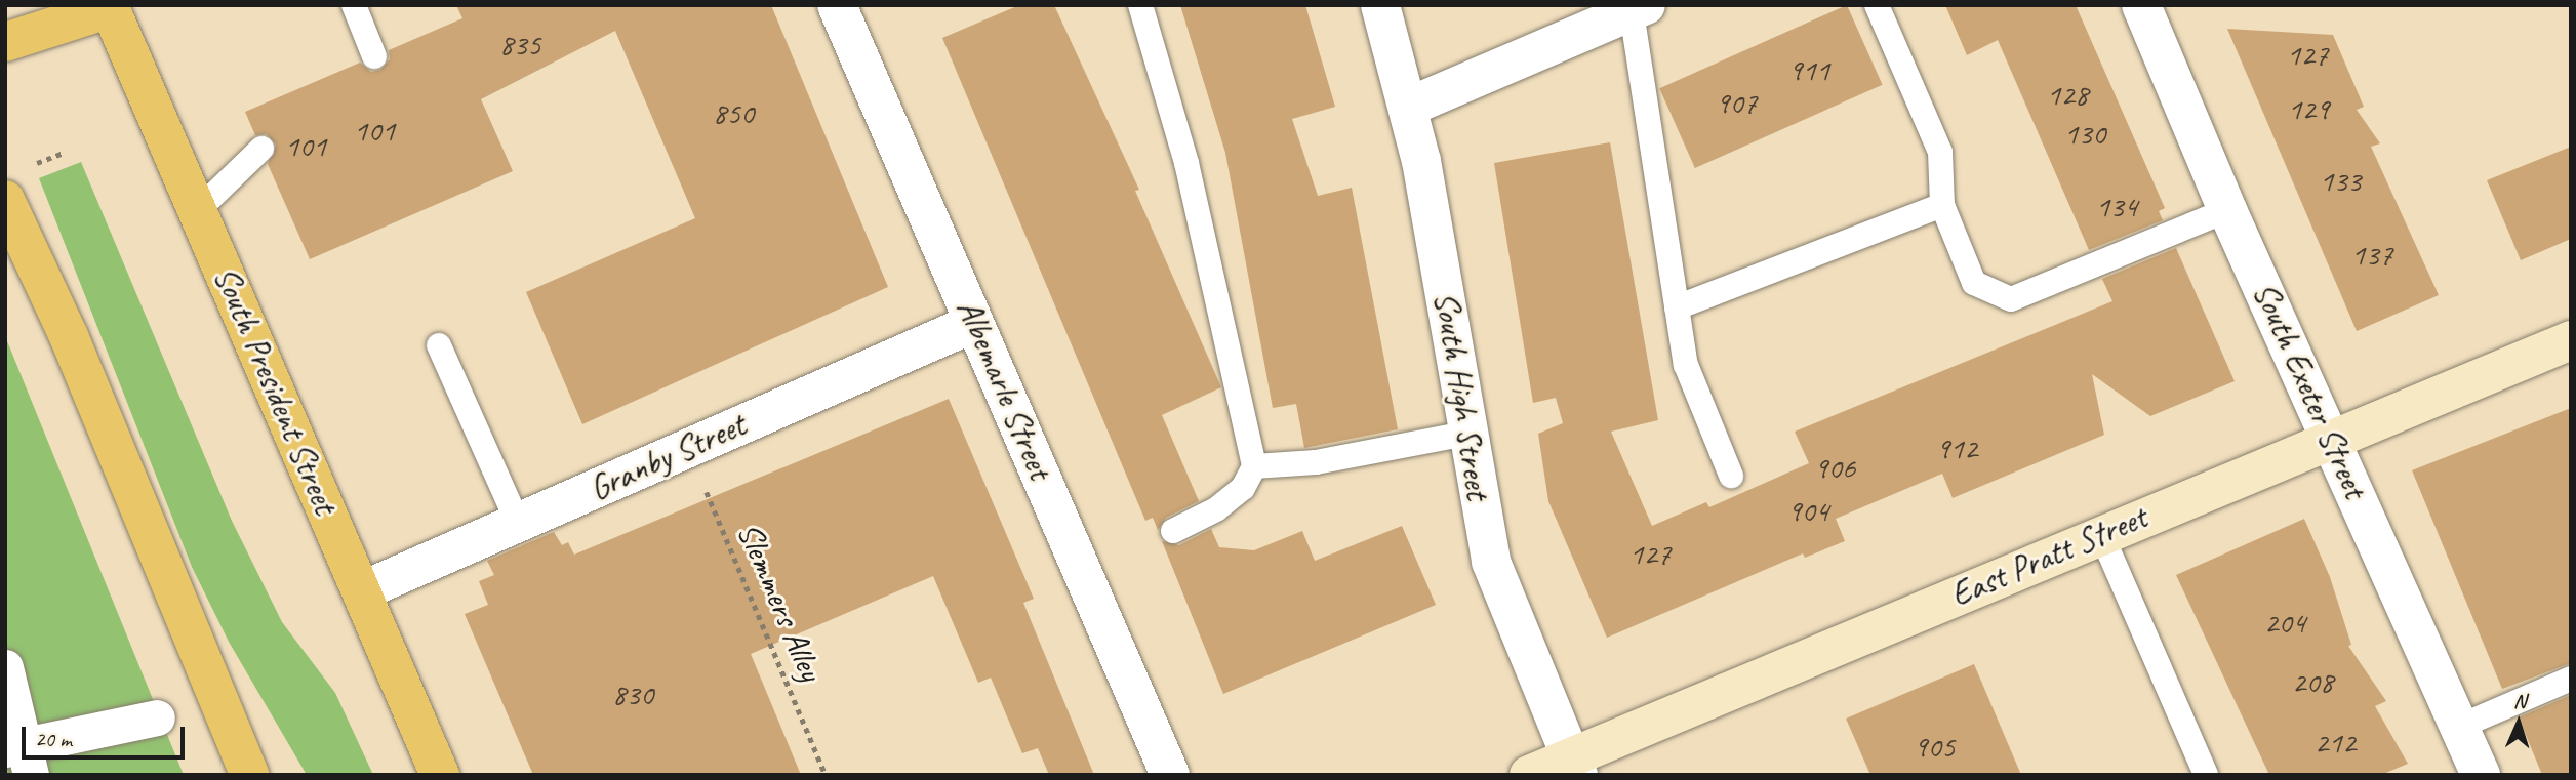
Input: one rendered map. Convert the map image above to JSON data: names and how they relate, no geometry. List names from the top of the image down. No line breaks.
{"streets":{"main road":["South President Street","East Pratt Street"],"street":["Albemarle Street","South Exeter Street","South High Street","Granby Street"],"path":["Slemmers Alley"]},"crossings":[["Albemarle Street","Granby Street"],["South President Street","Granby Street"],["South Exeter Street","East Pratt Street"],["South High Street","East Pratt Street"],["Granby Street","Slemmers Alley"]],"house_numbers":["835","127","911","128","907","129","850","101","130","101","133","134","137","912","906","904","127","204","208","830","212","905"],"scale_bar":"20 m","north":"top"}
